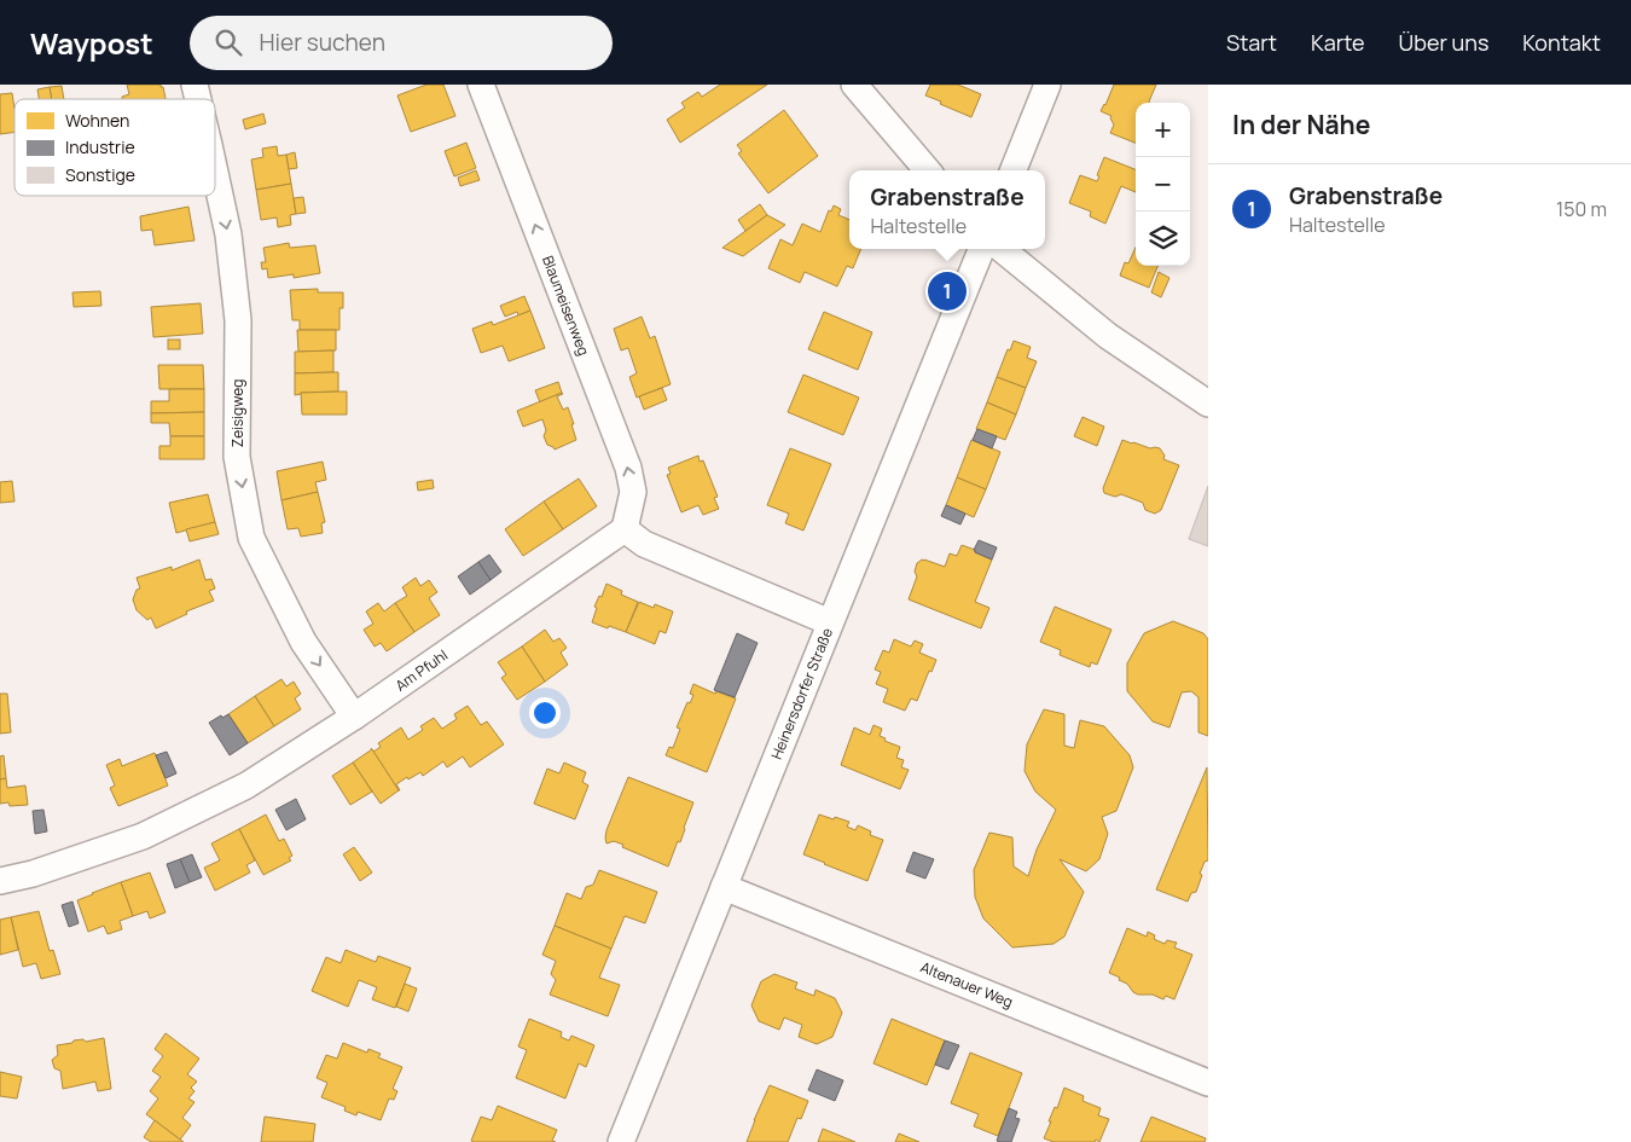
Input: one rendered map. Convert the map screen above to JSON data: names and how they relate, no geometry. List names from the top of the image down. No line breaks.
{"streets":{"street":["Blaumeisenweg","Zeisigweg","Am Pfuhl","Heinersdorfer Straße","Altenauer Weg"]},"crossings":[["Blaumeisenweg","Am Pfuhl"],["Zeisigweg","Am Pfuhl"],["Heinersdorfer Straße","Altenauer Weg"]],"one_way":["Blaumeisenweg","Zeisigweg"],"legend":["Wohnen","Industrie","Sonstige"],"page":{"header":"Waypost","search":"Hier suchen","nav":["Start","Karte","Über uns","Kontakt"],"heading":"In der Nähe","map_buttons":["+","−"],"list":[{"mark":"1","name":"Grabenstraße","note":"Haltestelle","value":"150 m"}],"popup":["Grabenstraße","Haltestelle"],"pins":"1"}}
